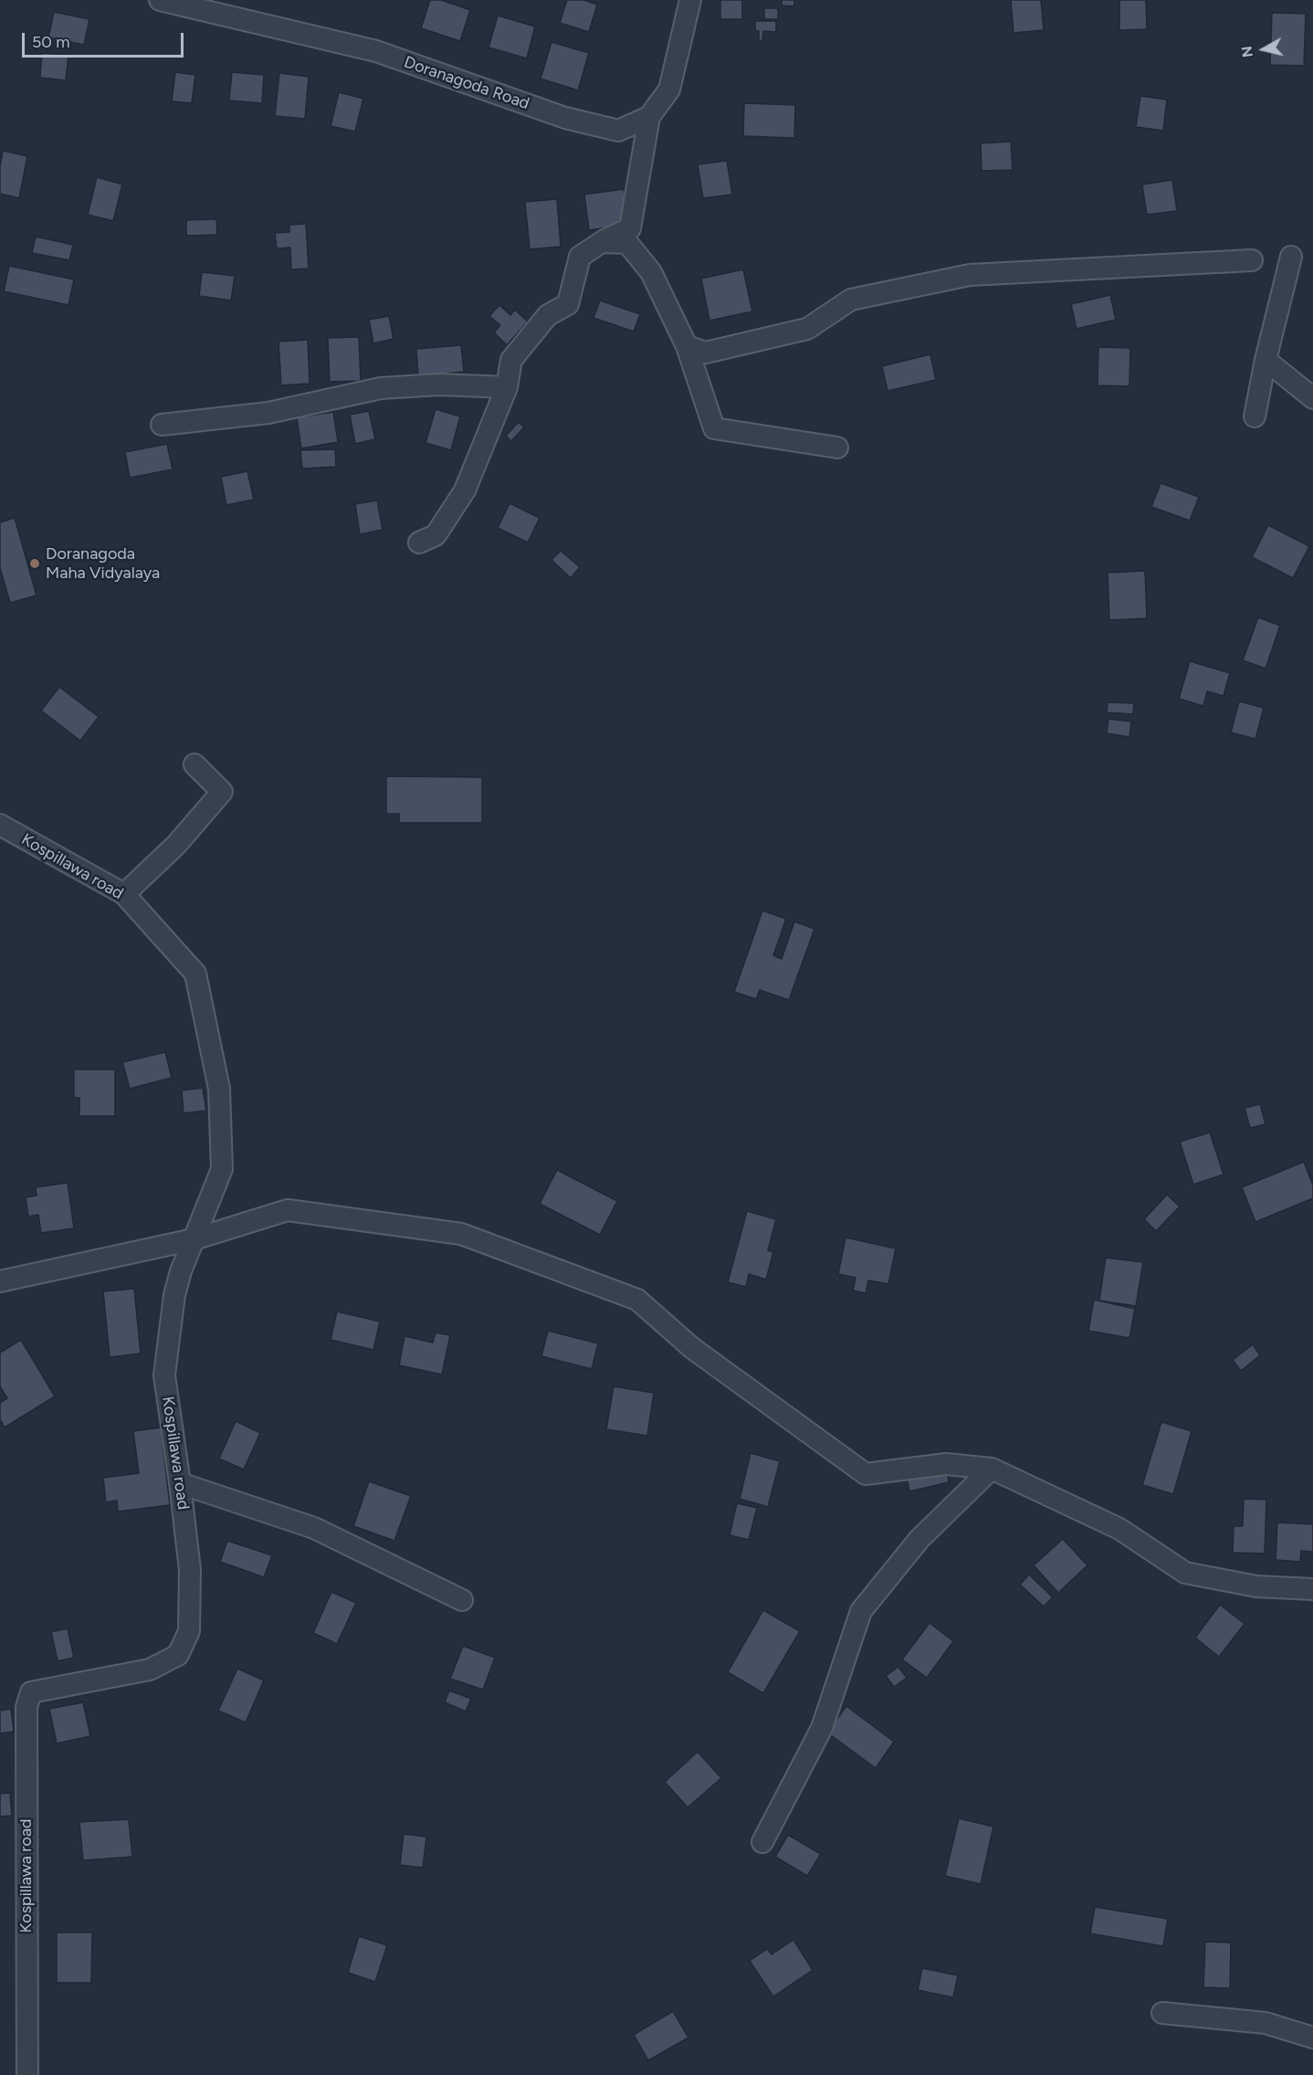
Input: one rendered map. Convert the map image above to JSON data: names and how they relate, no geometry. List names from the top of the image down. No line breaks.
{"streets":{"street":["Doranagoda Road","Kospillawa road"]},"places":["Doranagoda Maha Vidyalaya"],"scale_bar":"50 m","north":"left"}
